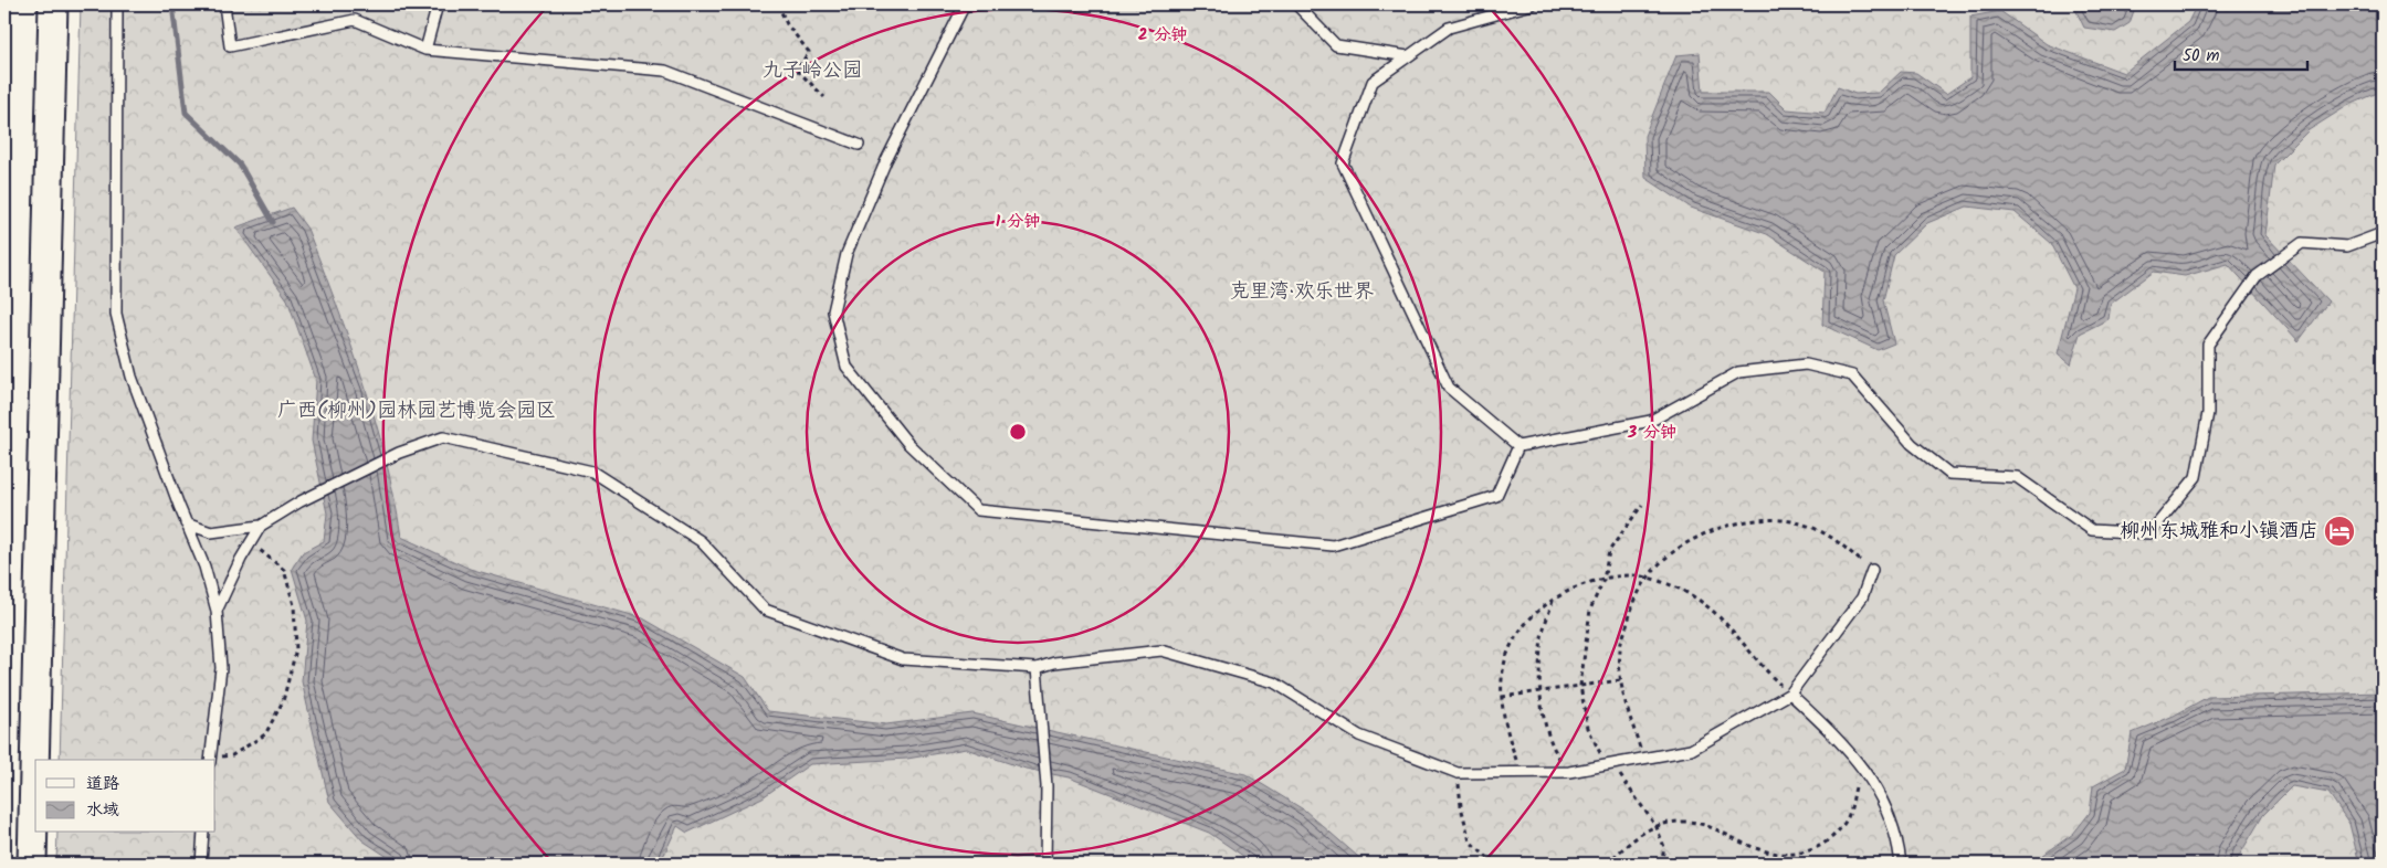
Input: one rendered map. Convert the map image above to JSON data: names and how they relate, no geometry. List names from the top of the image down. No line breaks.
{"parks":["九子岭公园","克里湾·欢乐世界","广西(柳州)园林园艺博览会园区"],"places":{"hotel":["柳州东城雅和小镇酒店"]},"legend":["道路","水域"],"scale_bar":"50 m","rings":["2 分钟","1 分钟","3 分钟"]}
